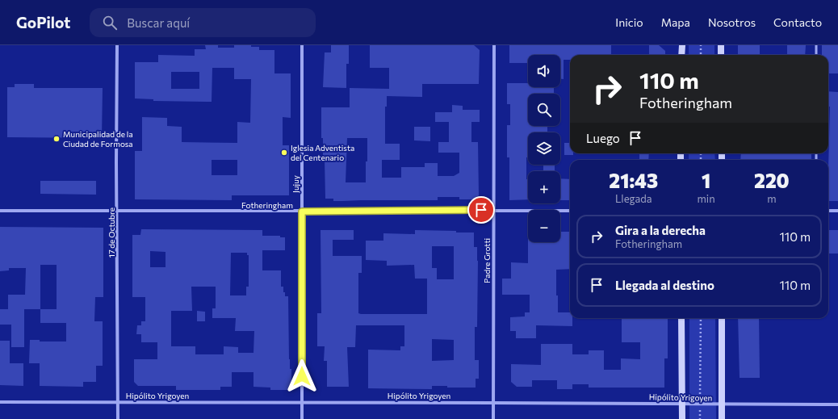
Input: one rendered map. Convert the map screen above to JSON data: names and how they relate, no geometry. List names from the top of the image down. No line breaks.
{"streets":{"street":["Jujuy","Fotheringham","17 de Octubre","Padre Grotti","Hipólito Yrigoyen"]},"crossings":[["Jujuy","Fotheringham"],["Jujuy","Hipólito Yrigoyen"],["Fotheringham","17 de Octubre"],["Fotheringham","Padre Grotti"],["17 de Octubre","Hipólito Yrigoyen"],["Padre Grotti","Hipólito Yrigoyen"]],"places":["Municipalidad de la Ciudad de Formosa","Iglesia Adventista del Centenario"],"page":{"header":"GoPilot","search":"Buscar aquí","nav":["Inicio","Mapa","Nosotros","Contacto"],"map_buttons":["+","−"],"turn":["110 m","Fotheringham"],"then":"Luego","eta":["21:43","Llegada","1","min","220","m"],"list":[{"name":"Gira a la derecha","note":"Fotheringham","value":"110 m"},{"name":"Llegada al destino","value":"110 m"}]}}
